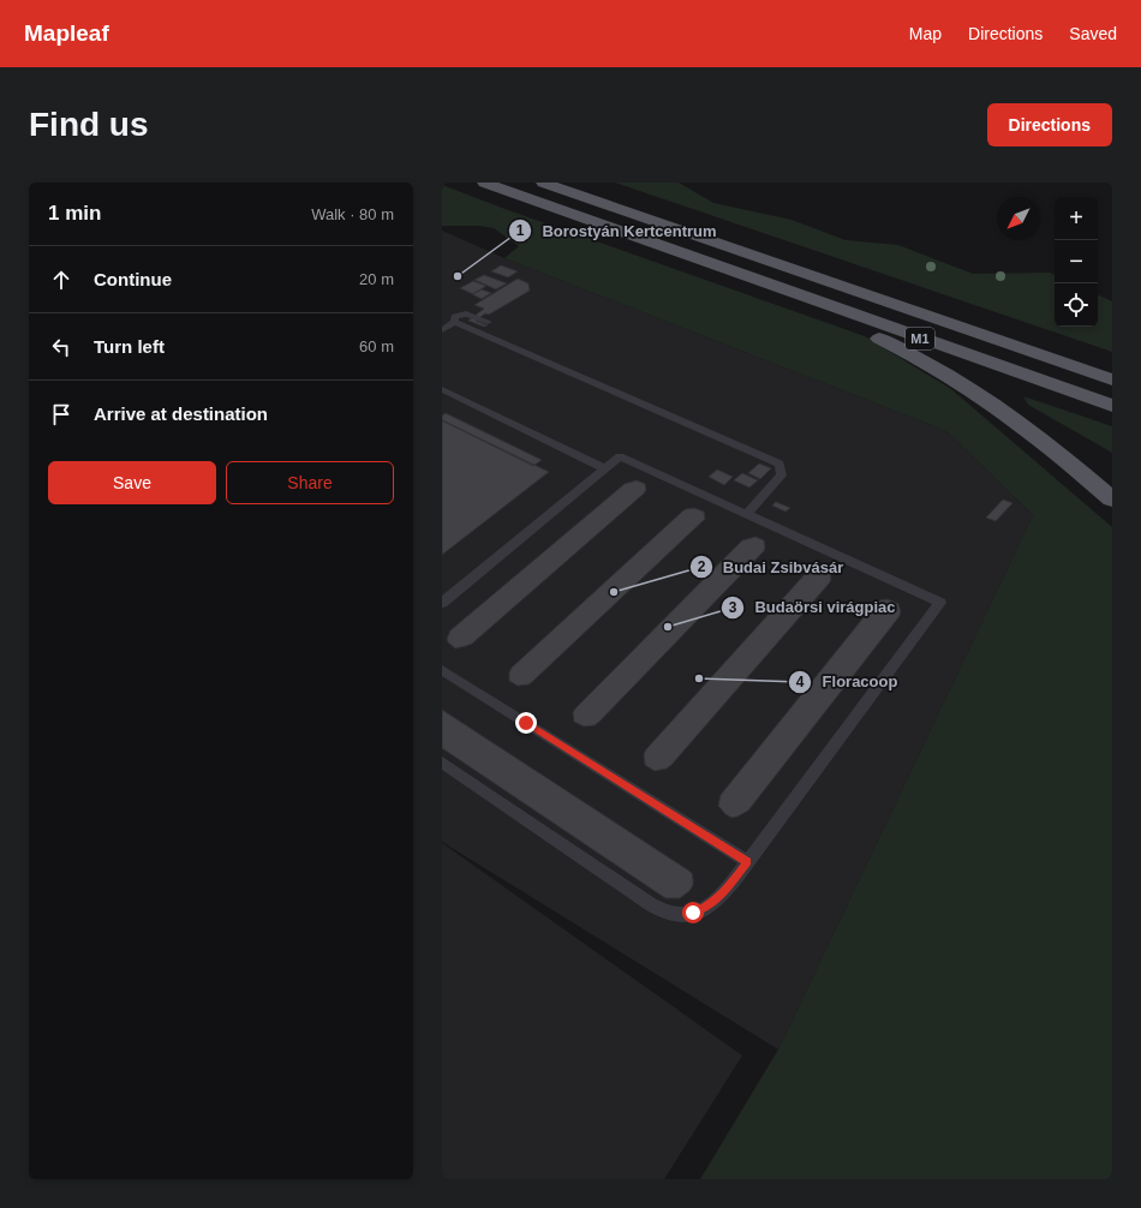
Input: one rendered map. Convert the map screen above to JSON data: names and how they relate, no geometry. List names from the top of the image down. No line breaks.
{"streets":{"main road":["M1"]},"places":["Borostyán Kertcentrum","Budai Zsibvásár","Budaörsi virágpiac","Floracoop"],"north":"bottom left","page":{"header":"Mapleaf","nav":["Map","Directions","Saved"],"buttons":["Directions",["Save","Share"]],"title":"Find us","heading":["1 min","Walk · 80 m"],"map_buttons":["+","−"],"list":[["Continue","20 m"],["Turn left","60 m"],"Arrive at destination"]}}
